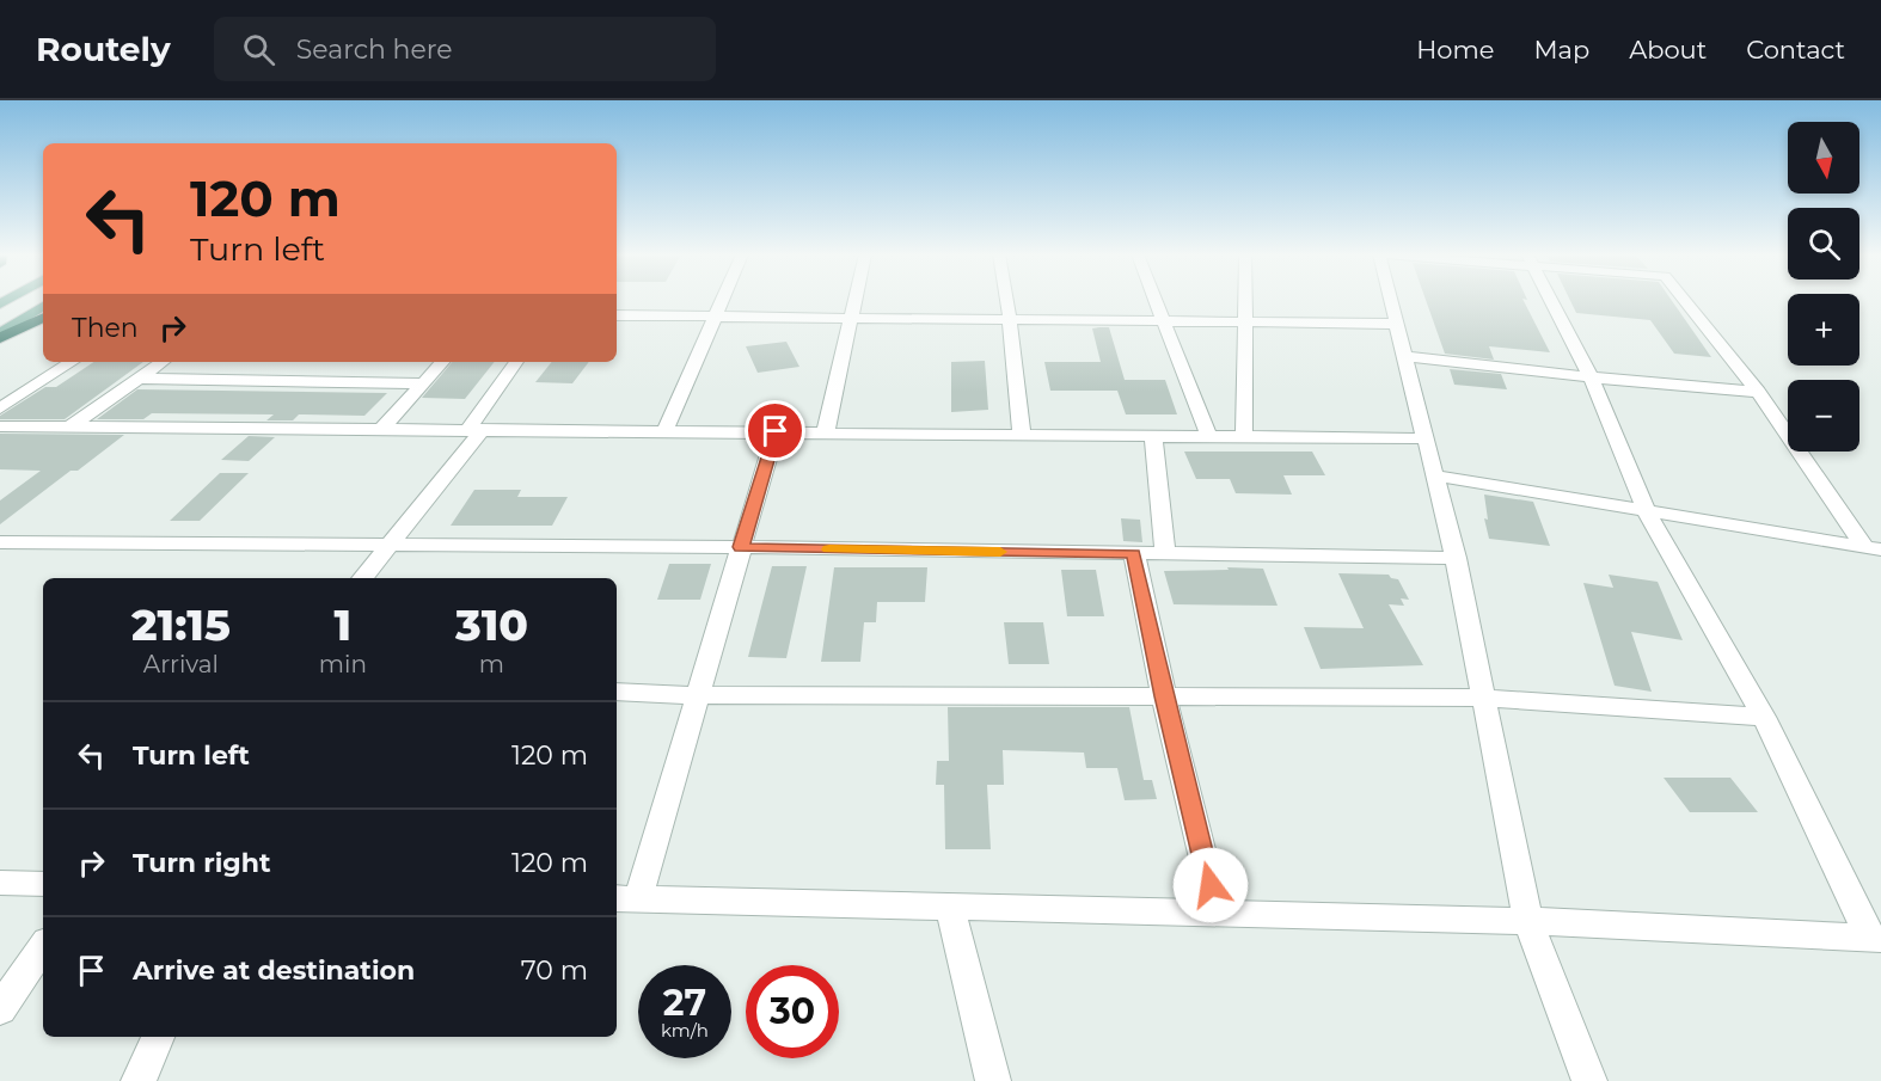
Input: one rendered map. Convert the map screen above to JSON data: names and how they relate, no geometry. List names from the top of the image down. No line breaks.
{"north":"bottom","page":{"header":"Routely","search":"Search here","nav":["Home","Map","About","Contact"],"map_buttons":["+","−"],"turn":["120 m","Turn left"],"then":"Then","eta":["21:15","Arrival","1","min","310","m"],"list":[{"name":"Turn left","value":"120 m"},{"name":"Turn right","value":"120 m"},{"name":"Arrive at destination","value":"70 m"}],"speed":"27 km/h","limit":"30"}}
